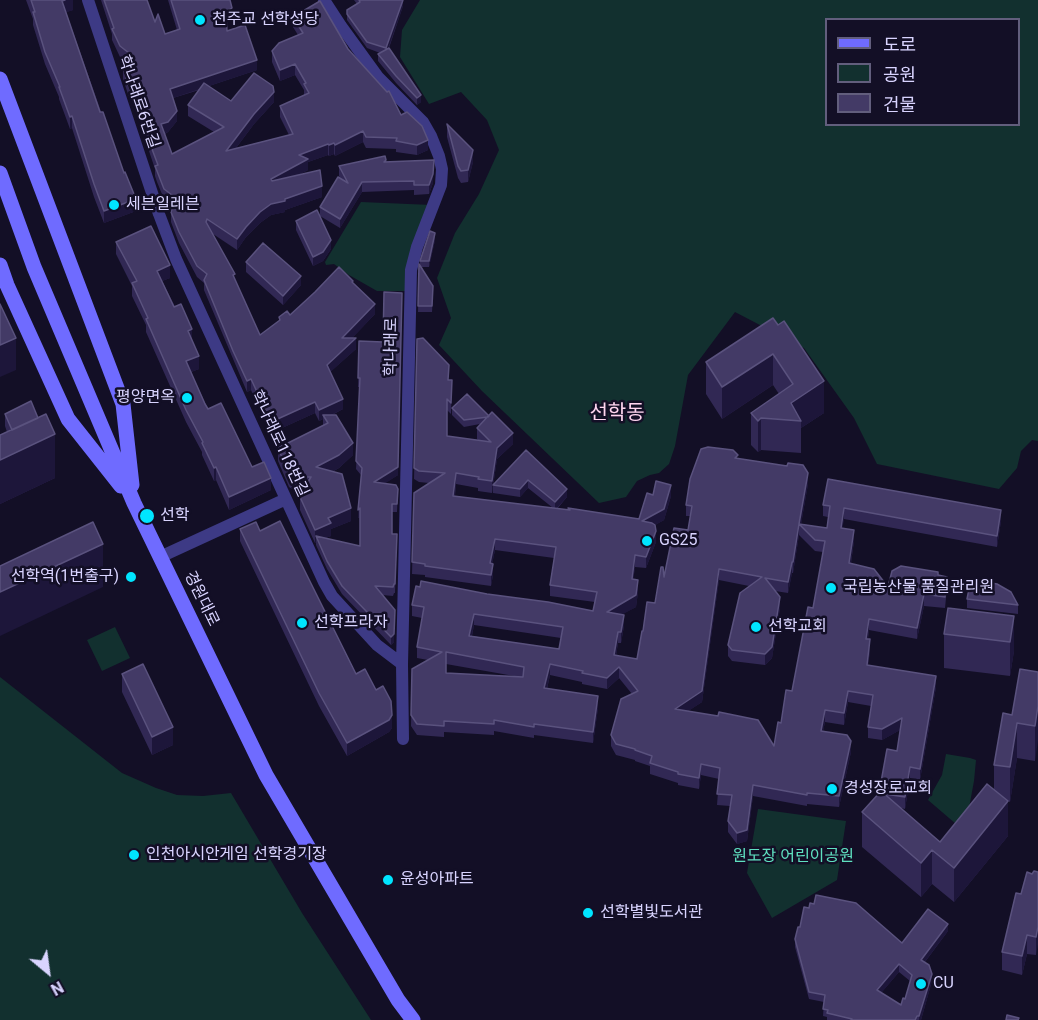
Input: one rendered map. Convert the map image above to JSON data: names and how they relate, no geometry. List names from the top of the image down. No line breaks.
{"streets":{"main road":["경원대로"],"street":["학나래로6번길","학나래로","학나래로118번길"]},"crossings":[["학나래로6번길","학나래로118번길"],["학나래로","학나래로118번길"]],"districts":["선학동"],"parks":["원도장 어린이공원"],"places":["천주교 선학성당","세븐일레븐","평양면옥","선학","GS25","선학역(1번출구)","국립농산물 품질관리원","선학프라자","선학교회","경성장로교회","인천아시안게임 선학경기장","윤성아파트","선학별빛도서관","CU"],"legend":["도로","공원","건물"],"north":"bottom right"}
